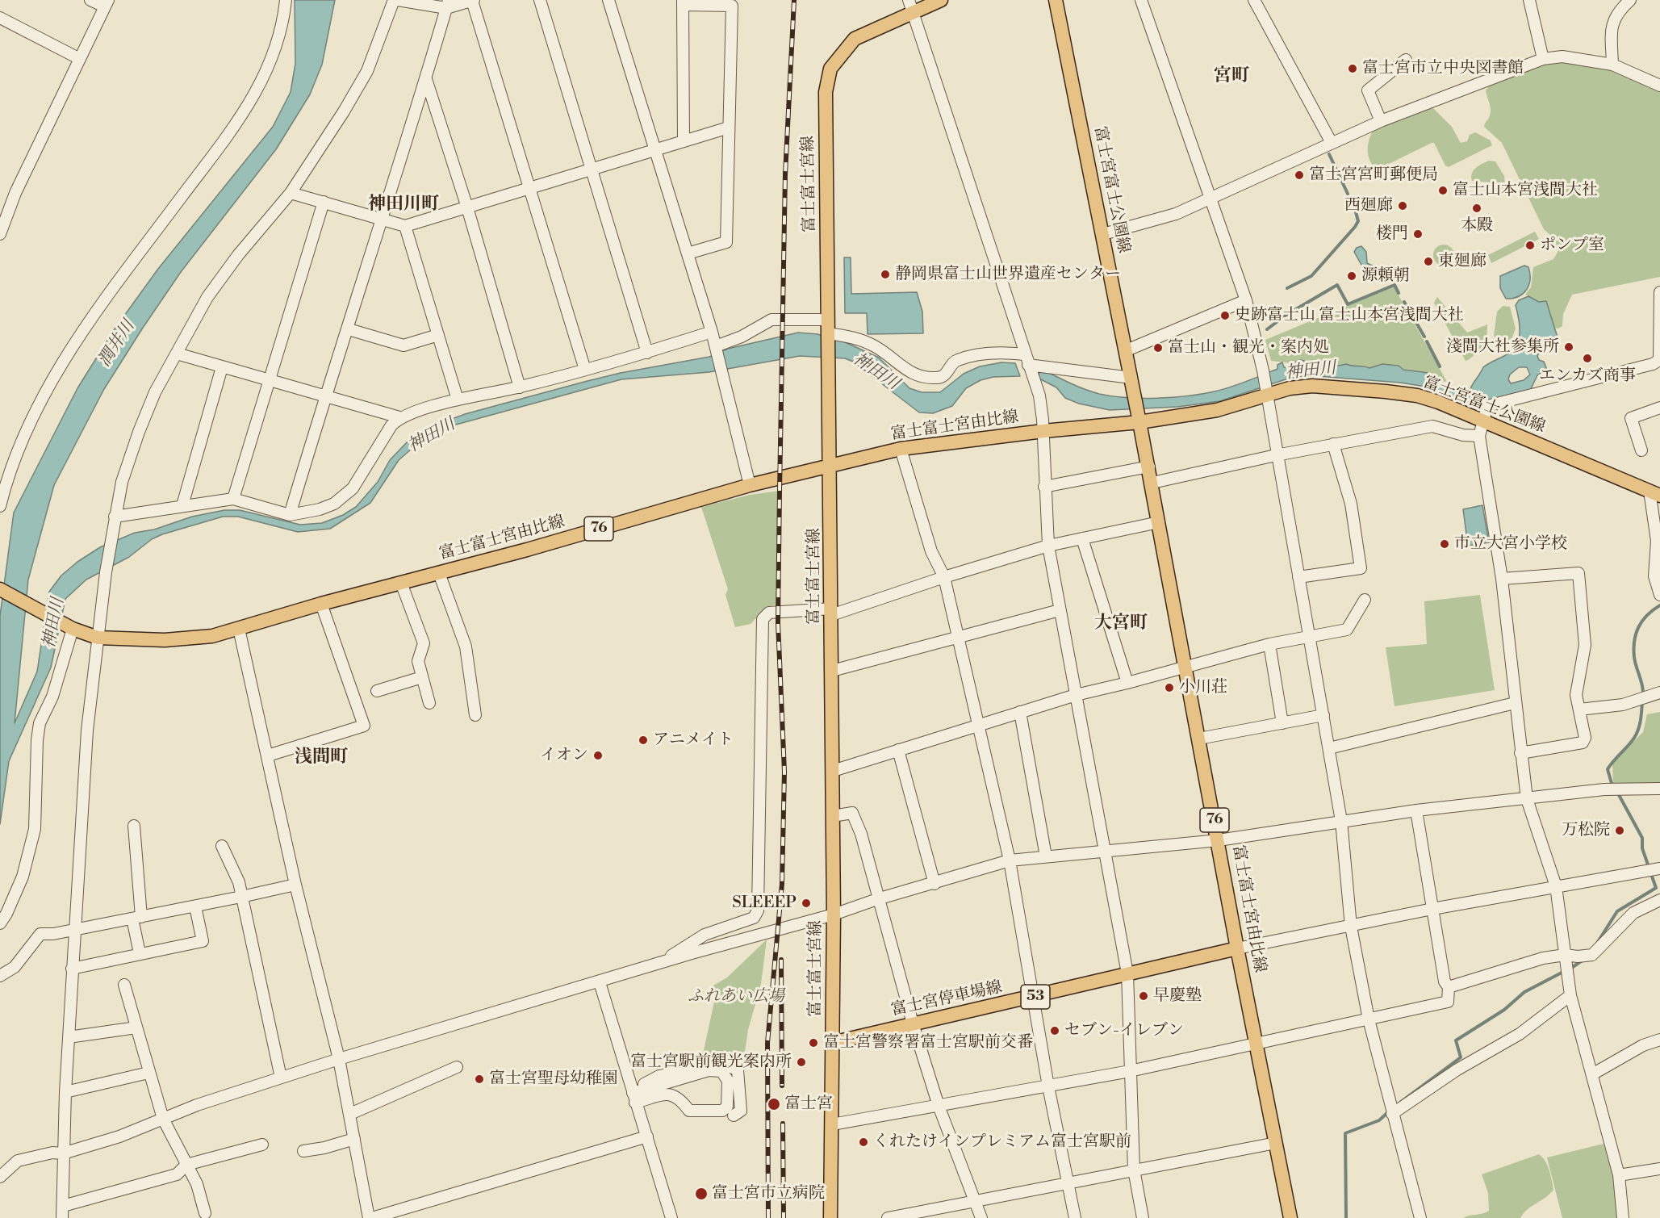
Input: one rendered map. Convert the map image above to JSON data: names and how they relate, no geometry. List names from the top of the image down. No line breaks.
{"streets":{"main road":["富士富士宮線","富士宮富士公園線","富士富士宮由比線","76","53","富士宮停車場線"]},"crossings":[["富士富士宮線","富士富士宮由比線"],["富士富士宮線","富士宮停車場線"],["富士宮富士公園線","富士富士宮由比線"],["富士富士宮由比線","富士宮停車場線"]],"districts":["宮町","神田川町","大宮町","浅間町"],"water":["潤井川","神田川"],"parks":["ふれあい広場"],"places":["富士宮市立中央図書館","富士宮宮町郵便局","富士山本宮浅間大社","西廻廊","本殿","楼門","ポンプ室","東廻廊","静岡県富士山世界遺産センター","源頼朝","史跡富士山 富士山本宮浅間大社","淺間大社参集所","富士山・観光・案内処","エンカズ商事","市立大宮小学校","小川荘","アニメイト","イオン","万松院","SLEEEP","早慶塾","セブン-イレブン","富士宮警察署富士宮駅前交番","富士宮駅前観光案内所","富士宮聖母幼稚園","富士宮","くれたけインプレミアム富士宮駅前","富士宮市立病院"]}
